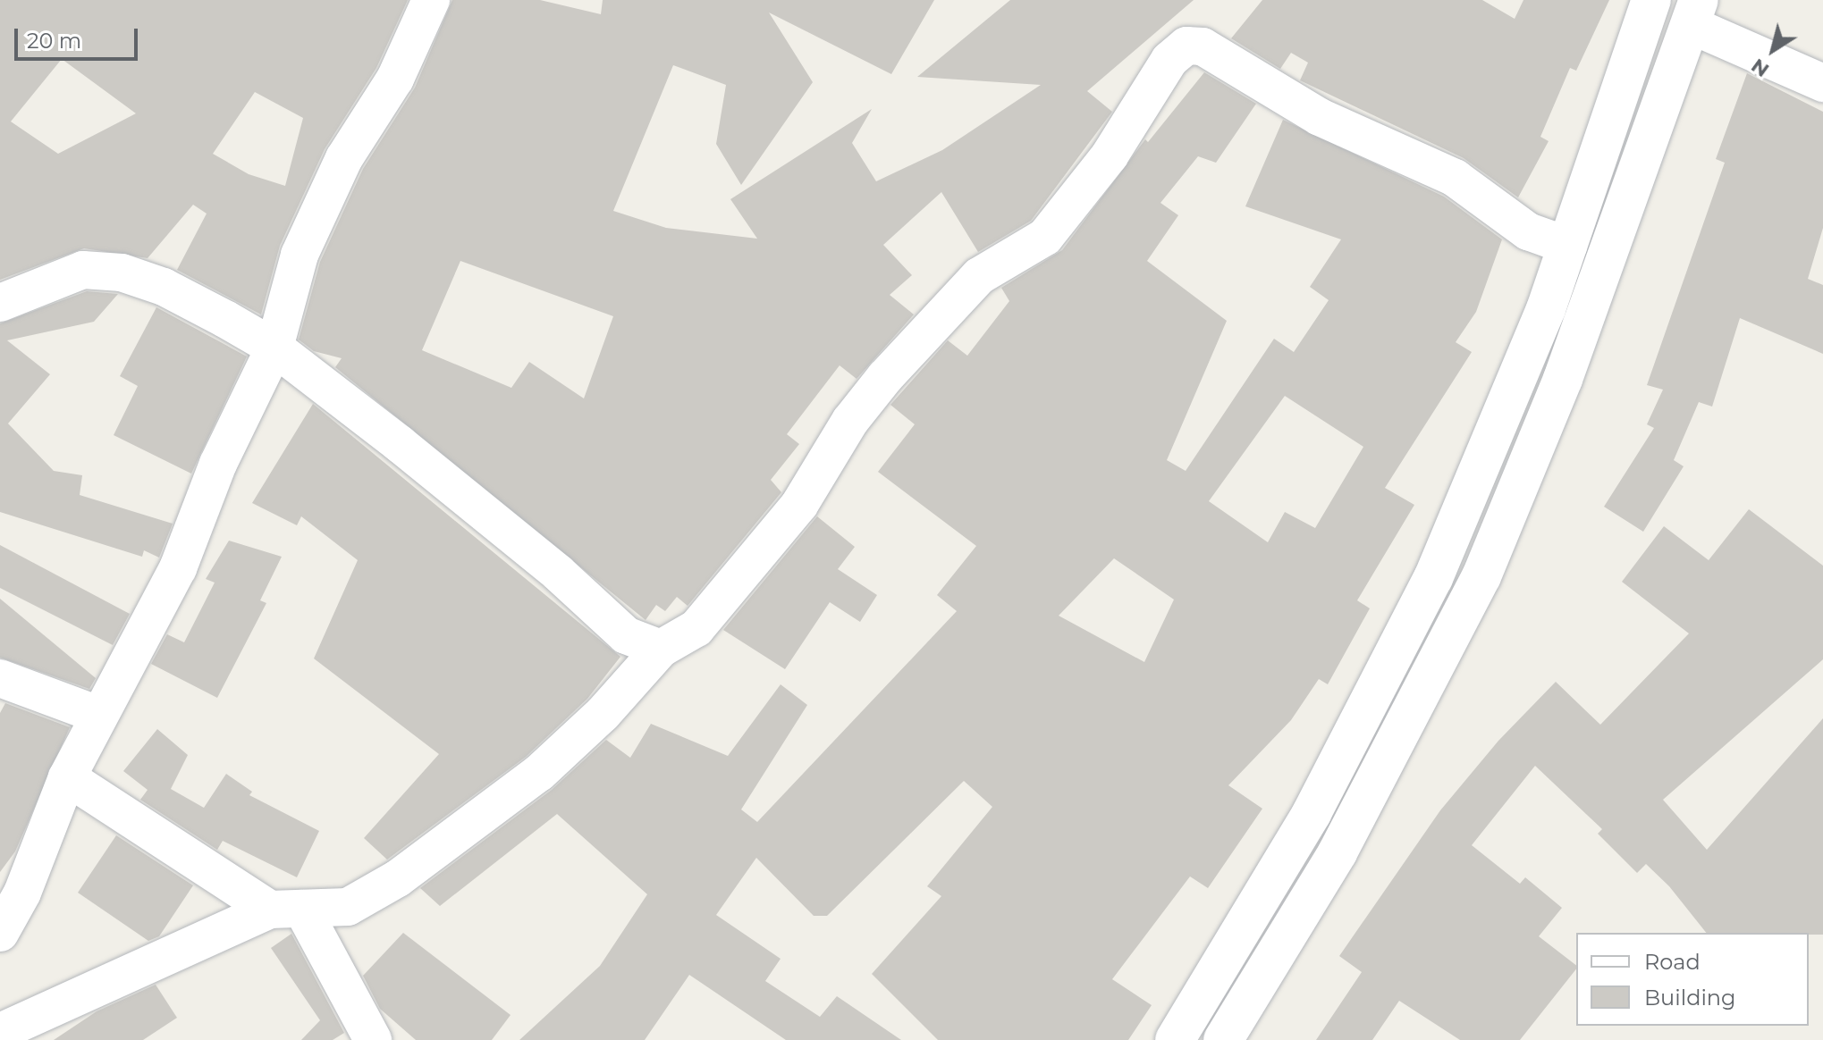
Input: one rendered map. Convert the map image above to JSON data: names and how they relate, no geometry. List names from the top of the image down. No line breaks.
{"legend":["Road","Building"],"scale_bar":"20 m","north":"bottom left"}
